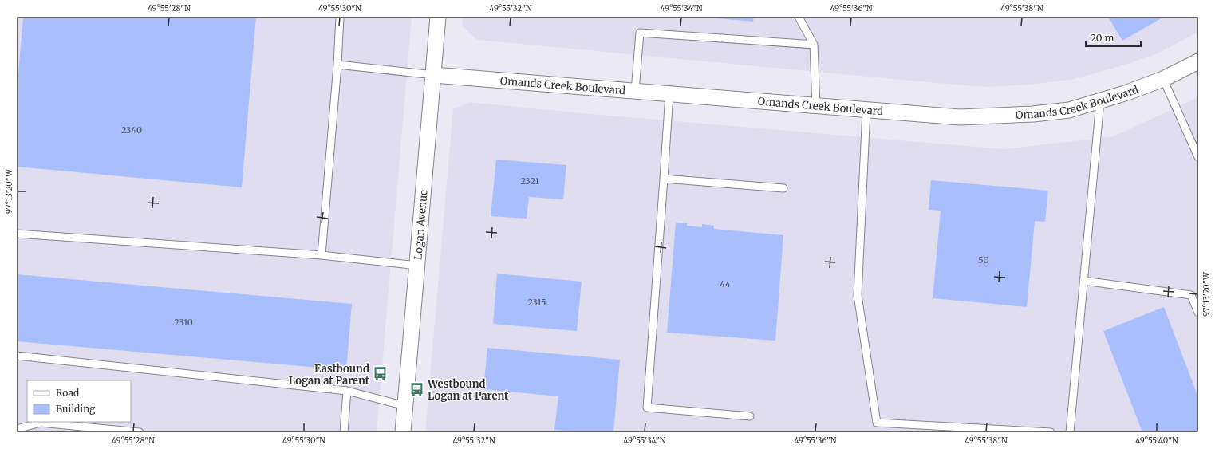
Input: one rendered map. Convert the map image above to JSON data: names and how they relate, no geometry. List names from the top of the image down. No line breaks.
{"streets":{"street":["Omands Creek Boulevard","Logan Avenue"]},"crossings":[["Omands Creek Boulevard","Logan Avenue"]],"places":{"bus stop":["Eastbound Logan at Parent","Westbound Logan at Parent"]},"house_numbers":["2340","2321","50","44","2315","2310"],"legend":["Road","Building"],"scale_bar":"20 m","coordinates":["49°55'28\"N","49°55'30\"N","49°55'32\"N","49°55'34\"N","49°55'36\"N","49°55'38\"N","97°13'20\"W","49°55'40\"N"]}
